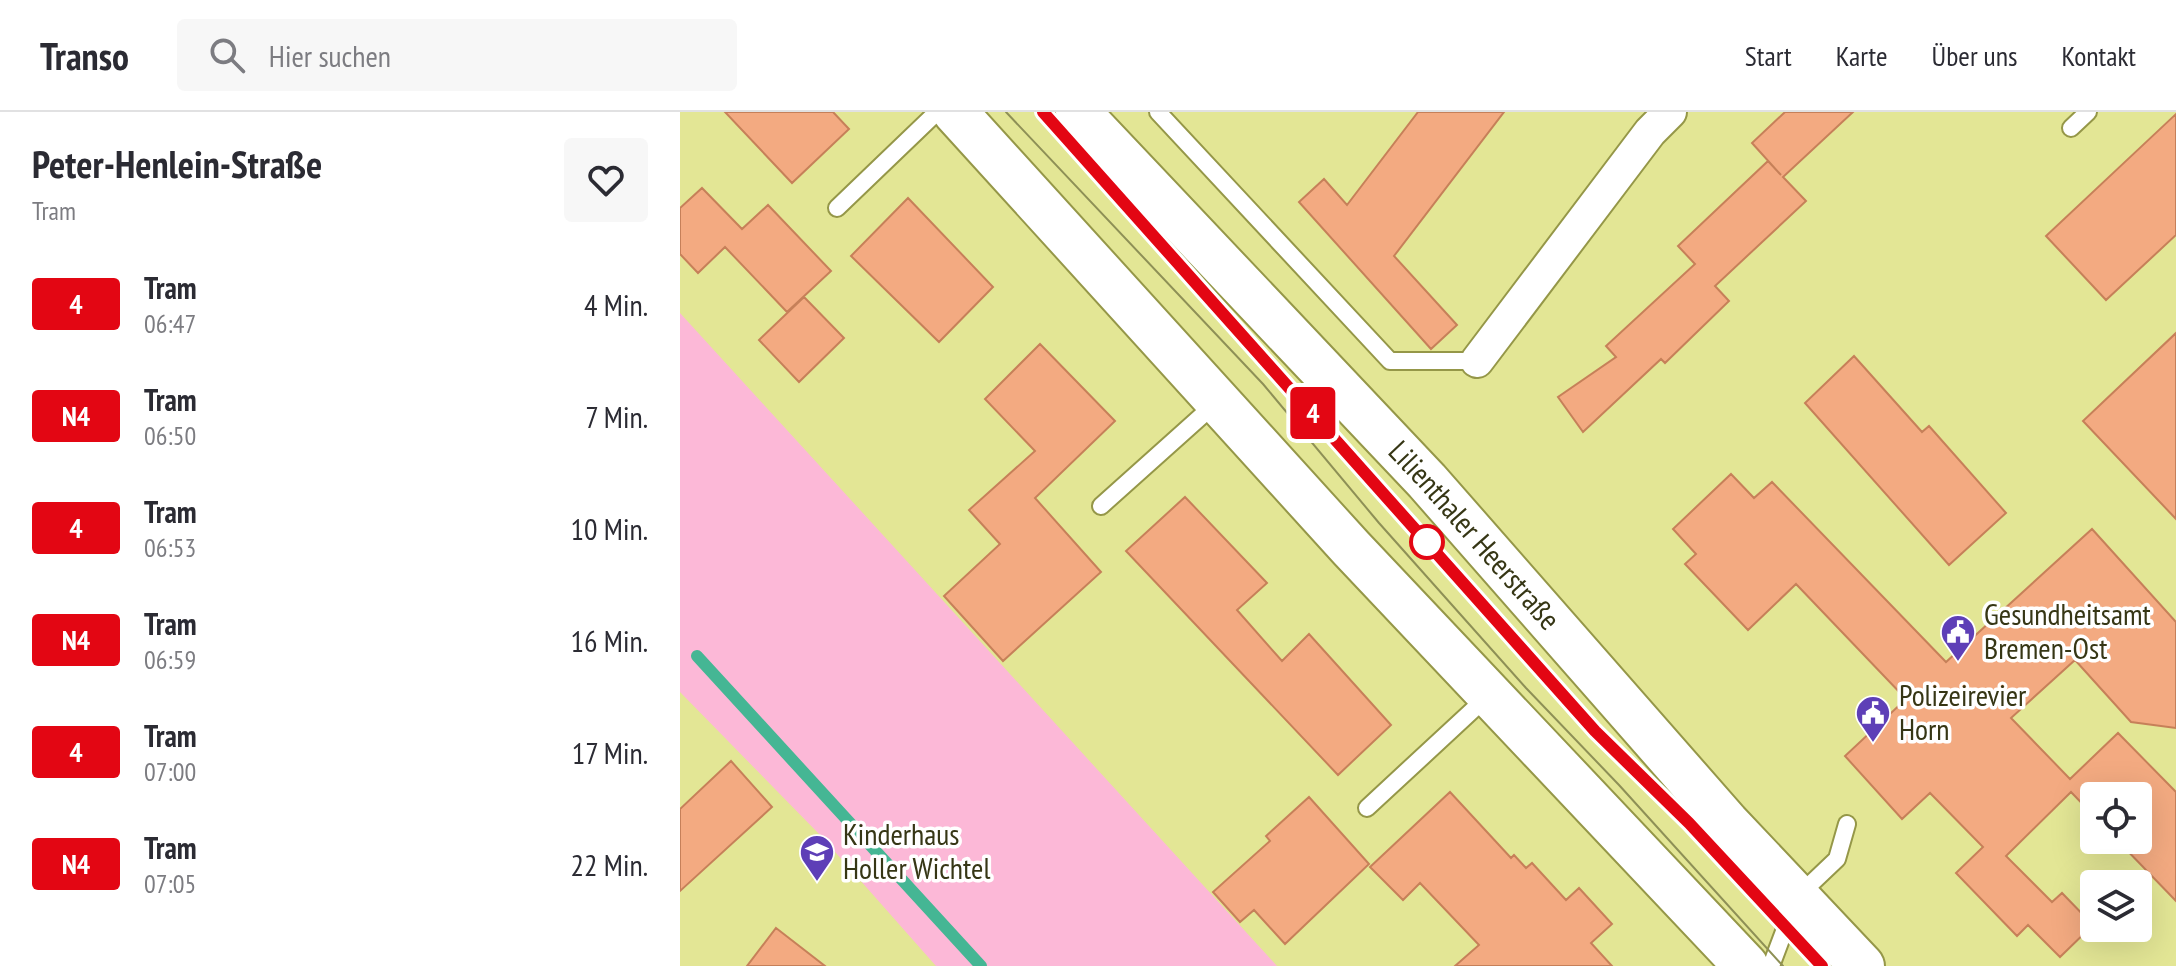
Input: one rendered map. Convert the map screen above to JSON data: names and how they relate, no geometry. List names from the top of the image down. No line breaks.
{"streets":{"main road":["Lilienthaler Heerstraße"]},"places":{"public building":["Gesundheitsamt Bremen-Ost","Polizeirevier Horn"],"school or university":["Kinderhaus Holler Wichtel"]},"lines":["tram line 4"],"page":{"header":"Transo","search":"Hier suchen","nav":["Start","Karte","Über uns","Kontakt"],"heading":["Peter-Henlein-Straße","Tram"],"on_map":"4","list":[{"mark":"4","name":"Tram","note":"06:47","value":"4 Min."},{"mark":"N4","name":"Tram","note":"06:50","value":"7 Min."},{"mark":"4","name":"Tram","note":"06:53","value":"10 Min."},{"mark":"N4","name":"Tram","note":"06:59","value":"16 Min."},{"mark":"4","name":"Tram","note":"07:00","value":"17 Min."},{"mark":"N4","name":"Tram","note":"07:05","value":"22 Min."}]}}
